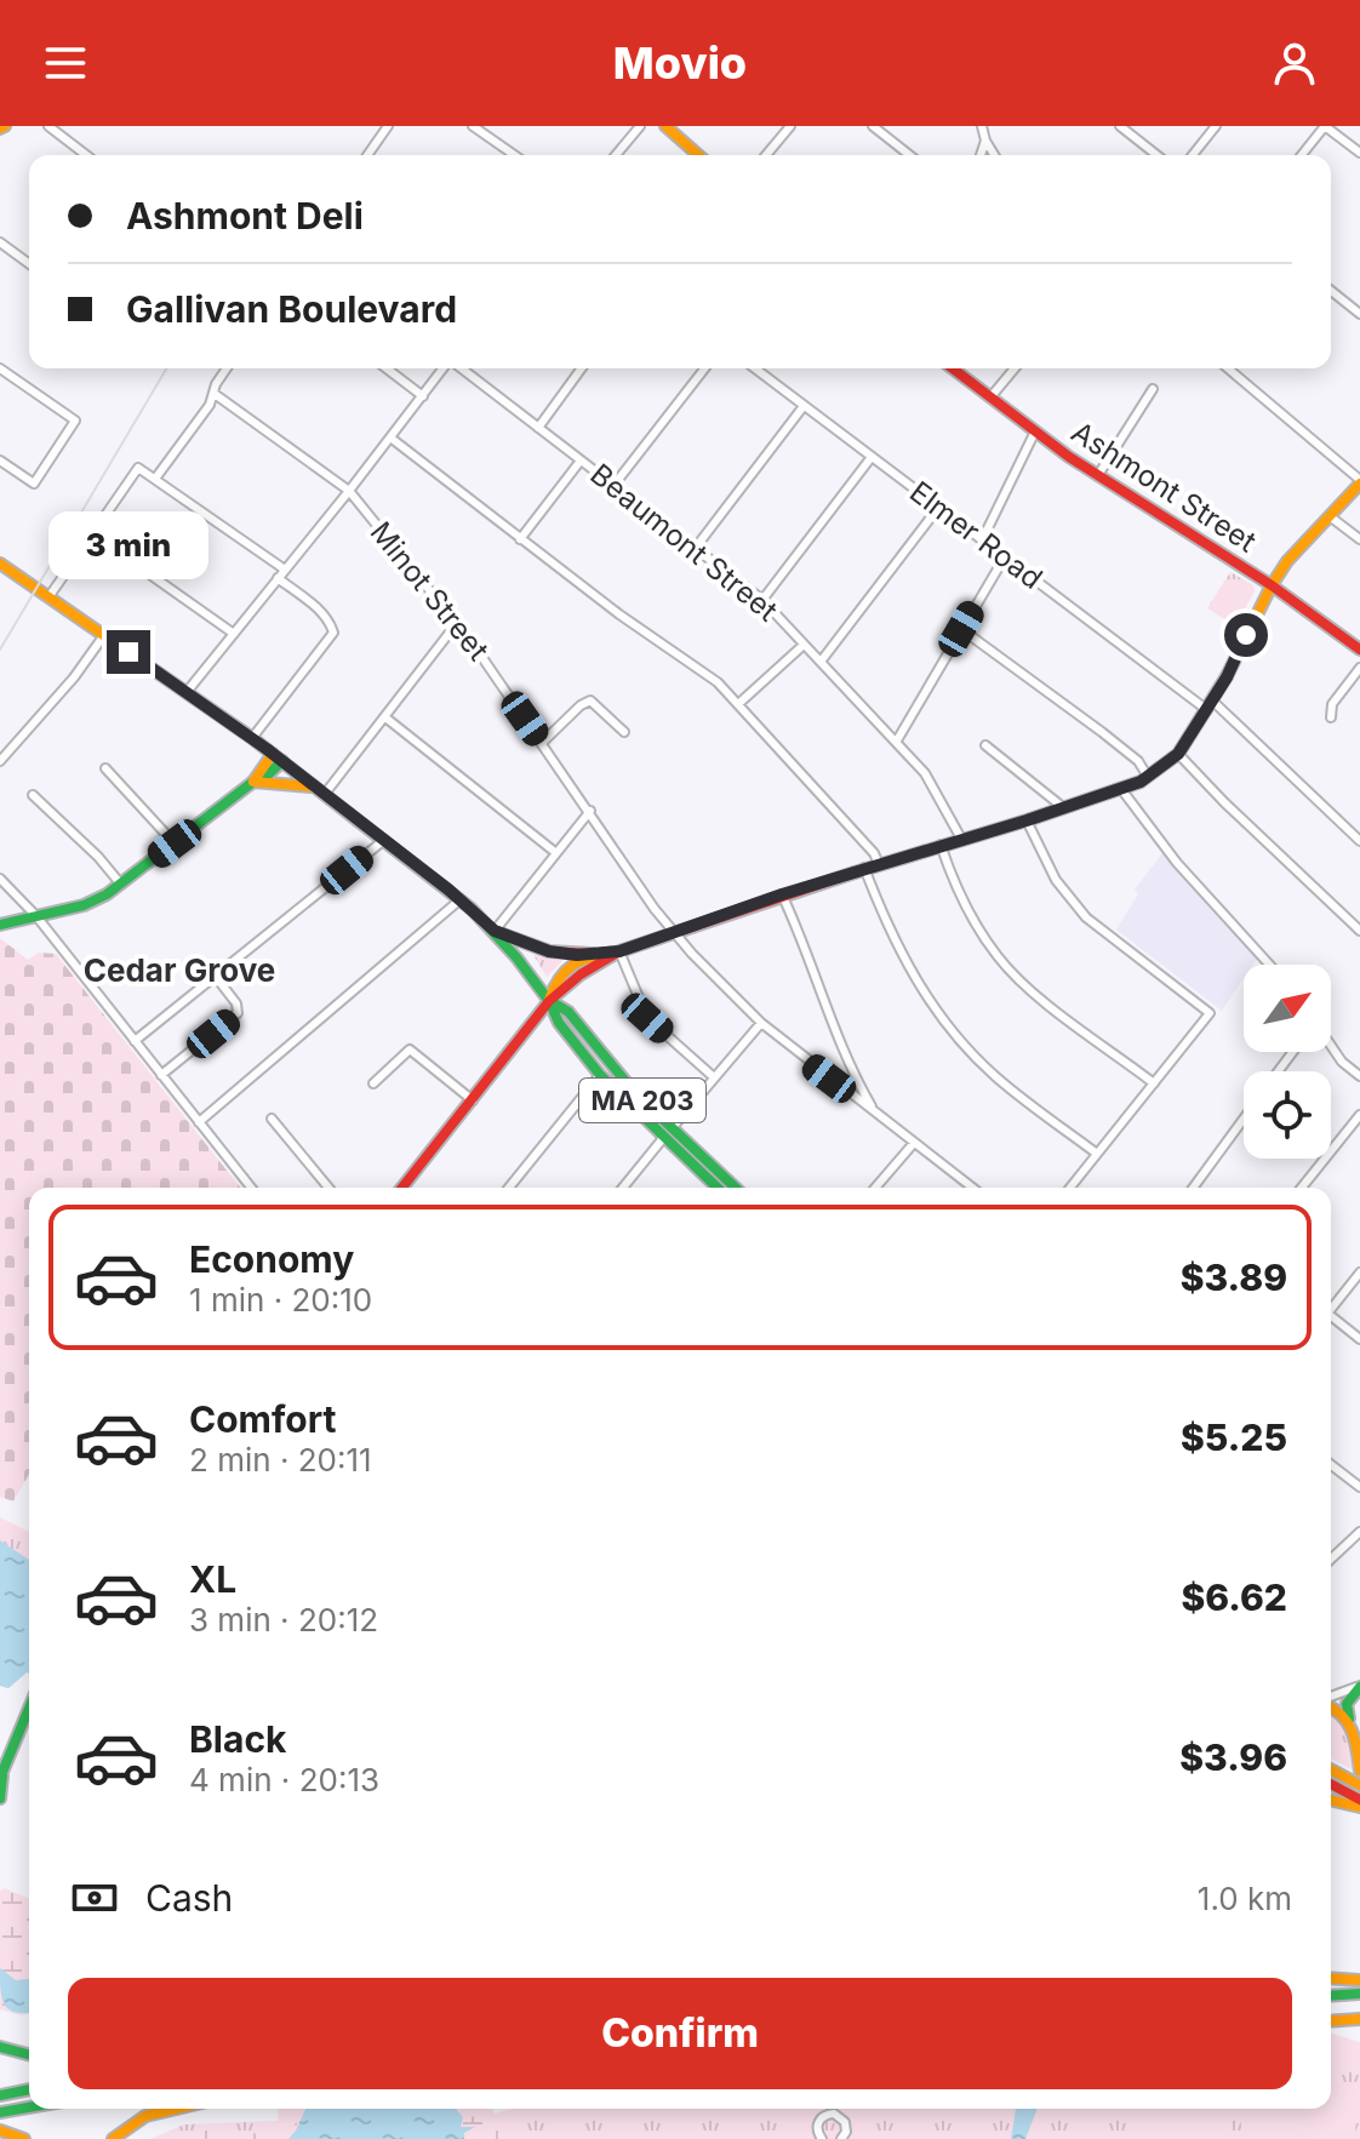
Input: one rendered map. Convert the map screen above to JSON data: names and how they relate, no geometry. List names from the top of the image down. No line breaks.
{"streets":{"main road":["Ashmont Street","MA 203"],"street":["Elmer Road","Beaumont Street","Minot Street"]},"districts":["Cedar Grove"],"north":"top right","page":{"header":"Movio","banner":["Ashmont Deli","Gallivan Boulevard"],"bubble":"3 min","list":[{"name":"Economy","note":"1 min · 20:10","value":"$3.89"},{"name":"Comfort","note":"2 min · 20:11","value":"$5.25"},{"name":"XL","note":"3 min · 20:12","value":"$6.62"},{"name":"Black","note":"4 min · 20:13","value":"$3.96"}],"pay":["Cash","1.0 km"],"buttons":"Confirm"}}
